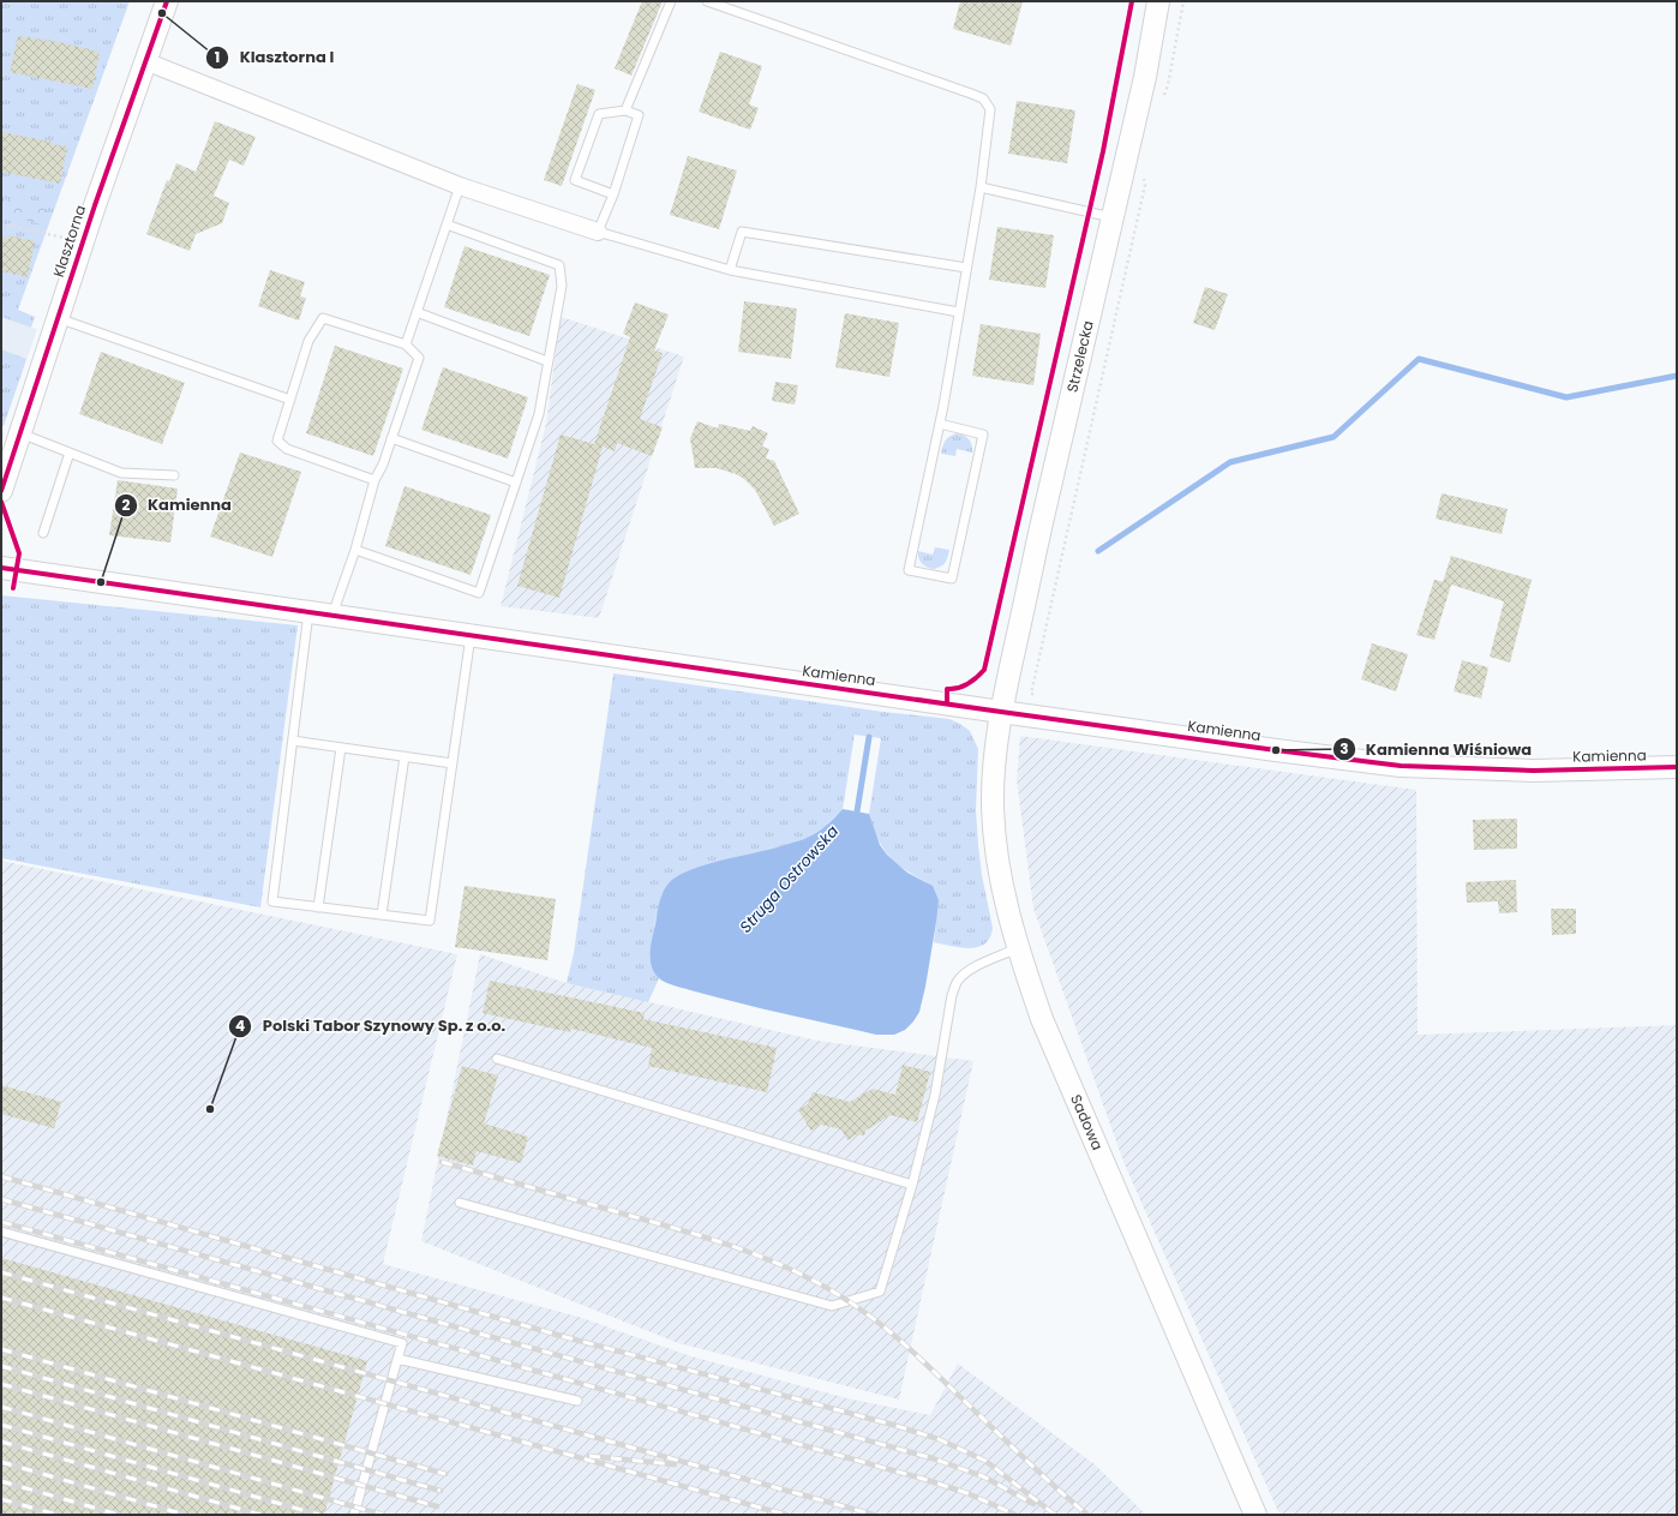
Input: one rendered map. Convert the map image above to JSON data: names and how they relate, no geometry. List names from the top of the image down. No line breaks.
{"streets":{"street":["Klasztorna","Strzelecka","Kamienna","Sadowa"]},"crossings":[["Strzelecka","Kamienna"],["Strzelecka","Sadowa"],["Kamienna","Sadowa"]],"water":["Struga Ostrowska"],"places":["Klasztorna I","Kamienna","Kamienna Wiśniowa","Polski Tabor Szynowy Sp. z o.o."]}
